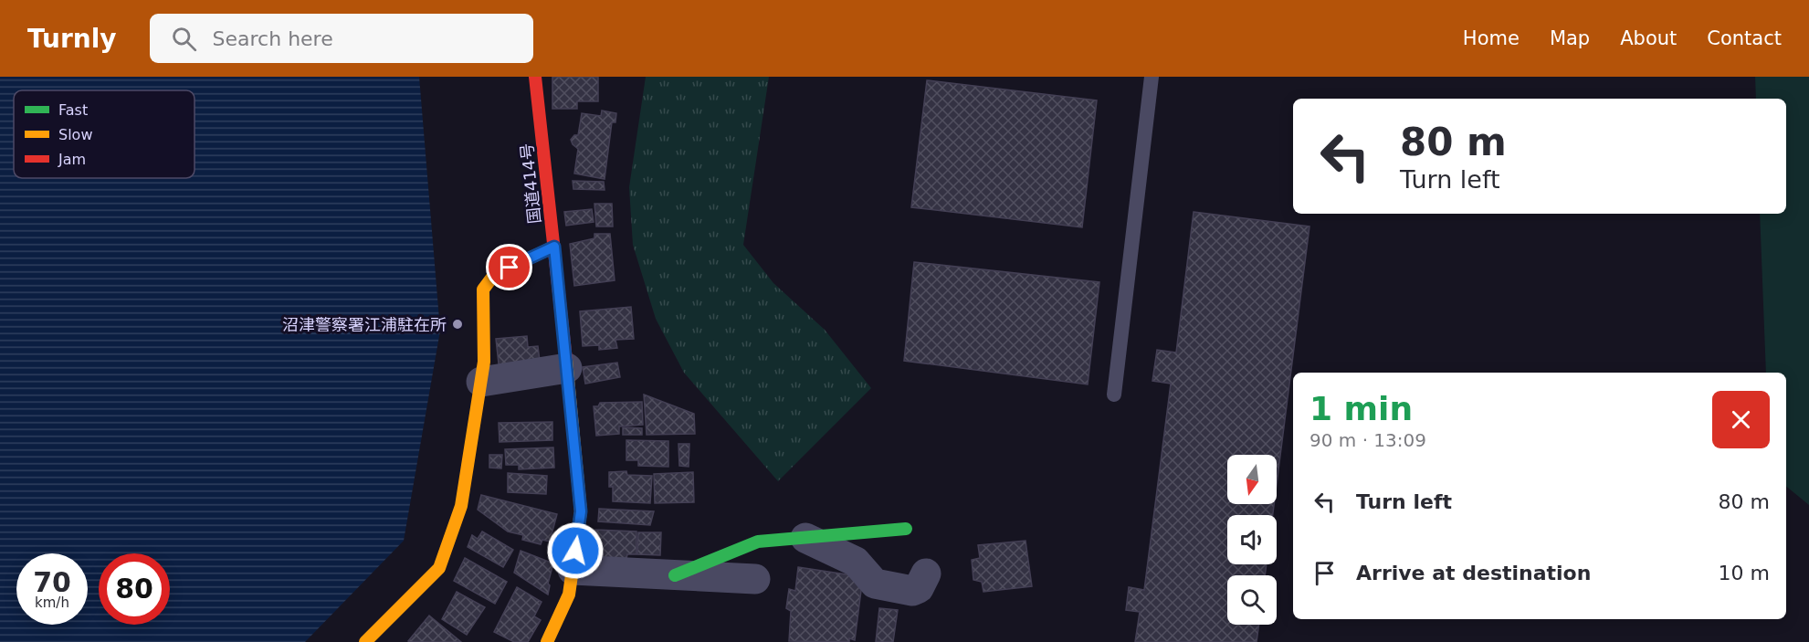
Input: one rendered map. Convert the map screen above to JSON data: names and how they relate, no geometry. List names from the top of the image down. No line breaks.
{"streets":{"main road":["国道414号"]},"places":["沼津警察署江浦駐在所"],"legend":["Fast","Slow","Jam"],"north":"bottom","page":{"header":"Turnly","search":"Search here","nav":["Home","Map","About","Contact"],"turn":["80 m","Turn left"],"heading":["1 min","90 m · 13:09"],"list":[{"name":"Turn left","value":"80 m"},{"name":"Arrive at destination","value":"10 m"}],"speed":"70 km/h","limit":"80"}}
